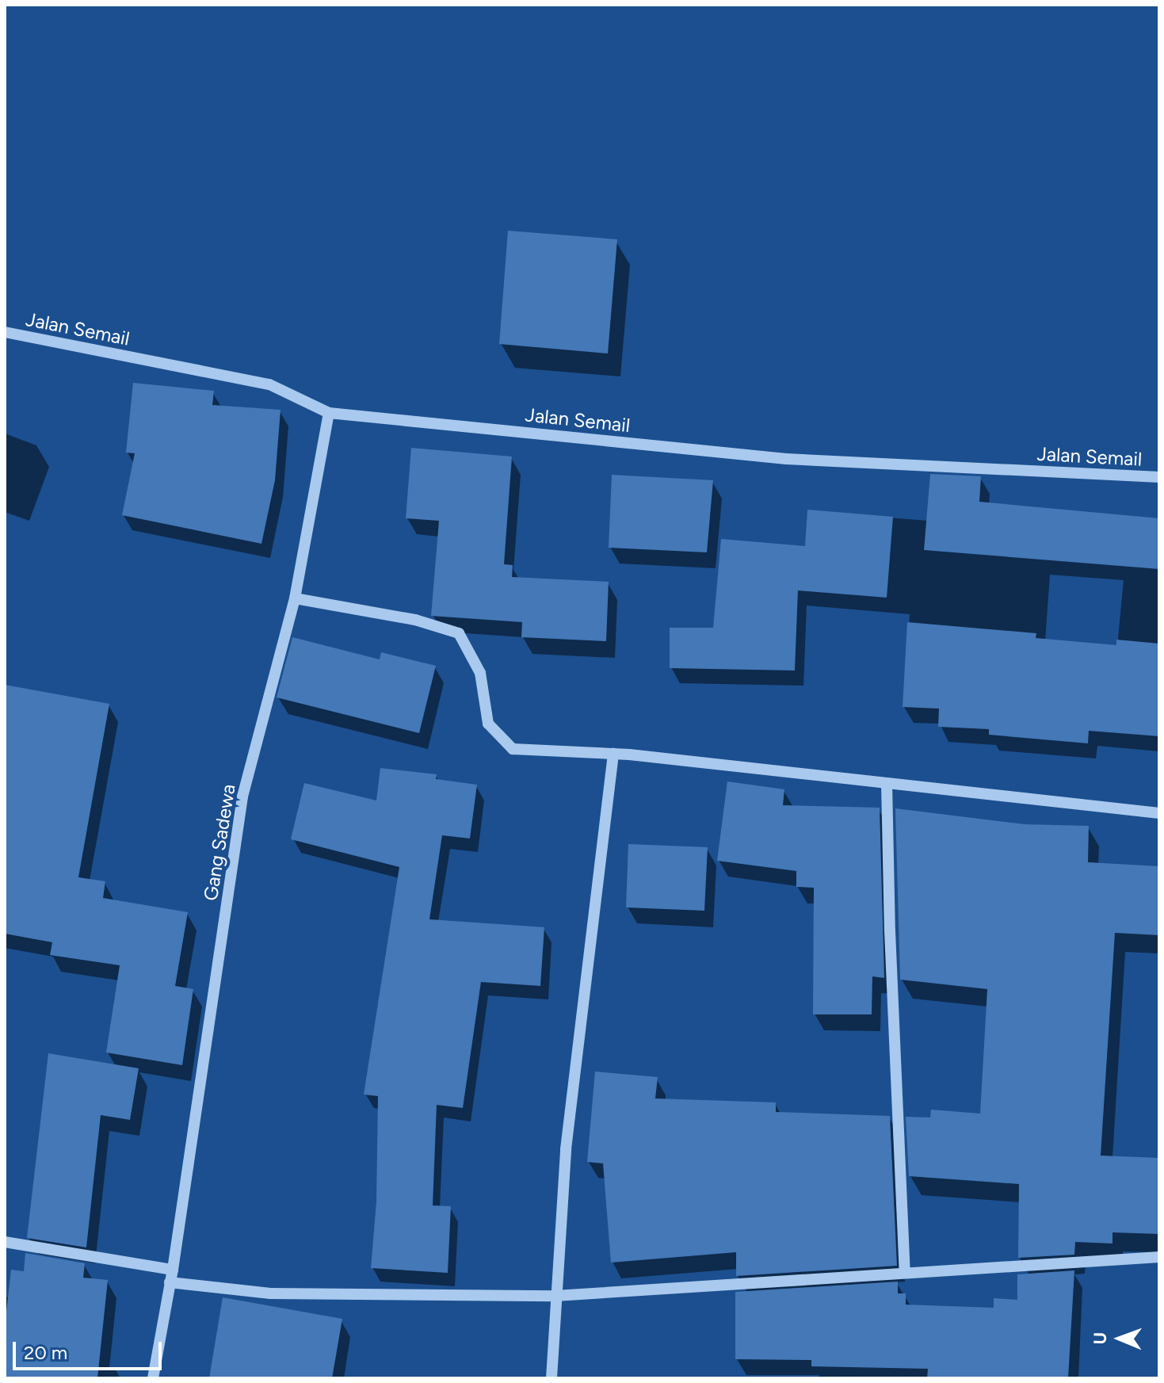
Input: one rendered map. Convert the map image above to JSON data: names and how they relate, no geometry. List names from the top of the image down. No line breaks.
{"streets":{"street":["Jalan Semail","Gang Sadewa"]},"crossings":[["Jalan Semail","Gang Sadewa"]],"scale_bar":"20 m","north":"left"}
